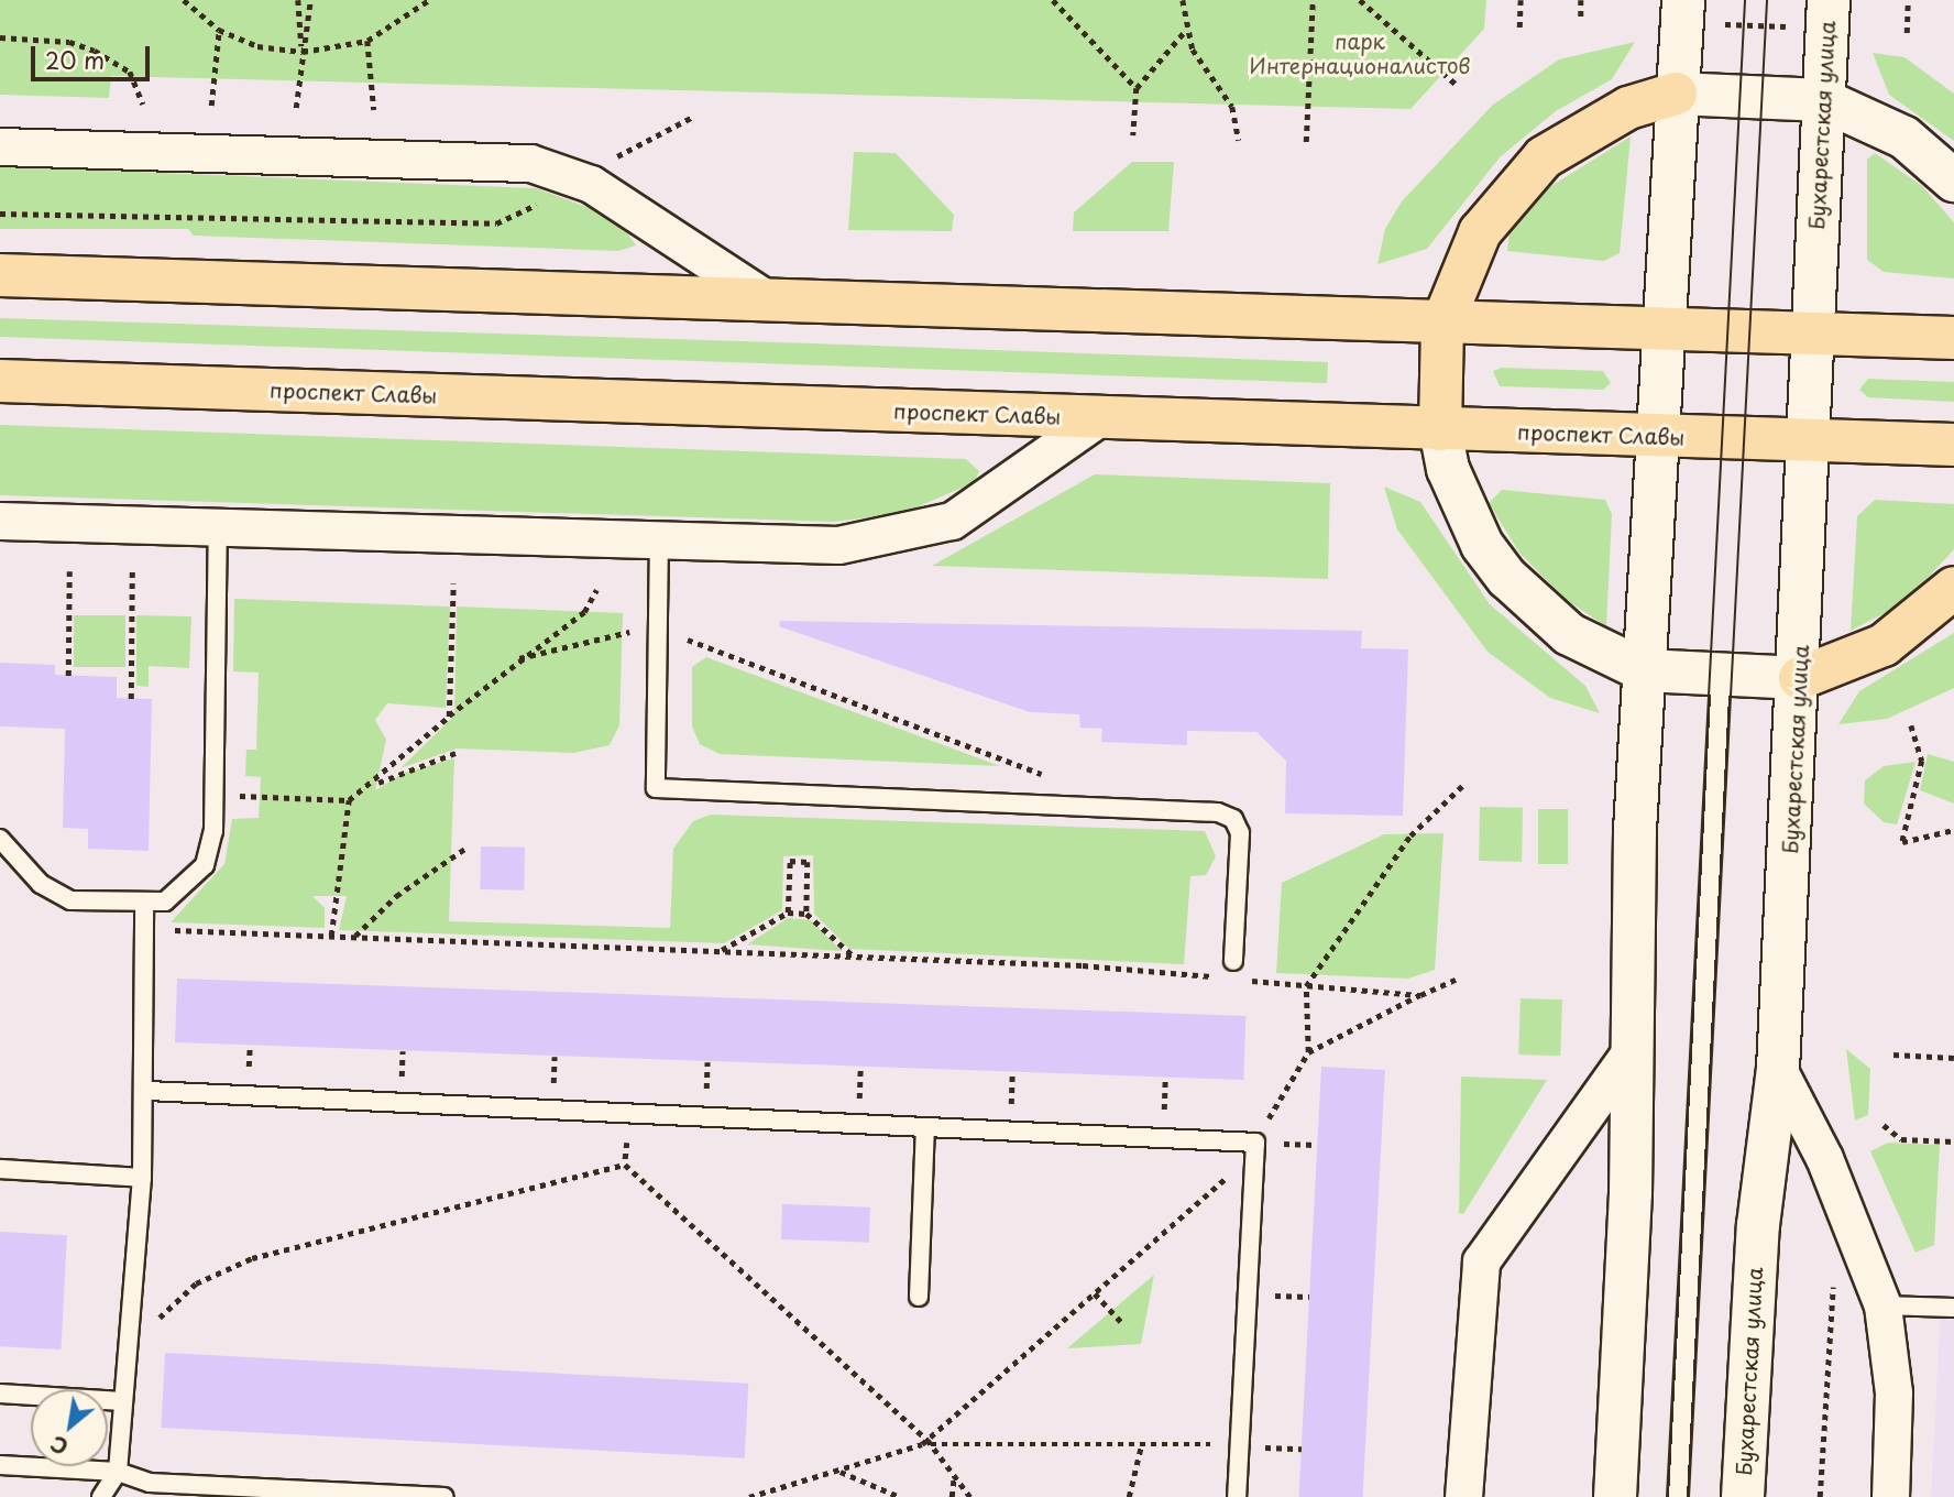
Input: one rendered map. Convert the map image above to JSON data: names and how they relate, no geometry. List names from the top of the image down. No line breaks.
{"streets":{"main road":["Бухарестская улица","проспект Славы"]},"crossings":[["Бухарестская улица","проспект Славы"]],"parks":["парк Интернационалистов"],"scale_bar":"20 m","north":"bottom left"}
